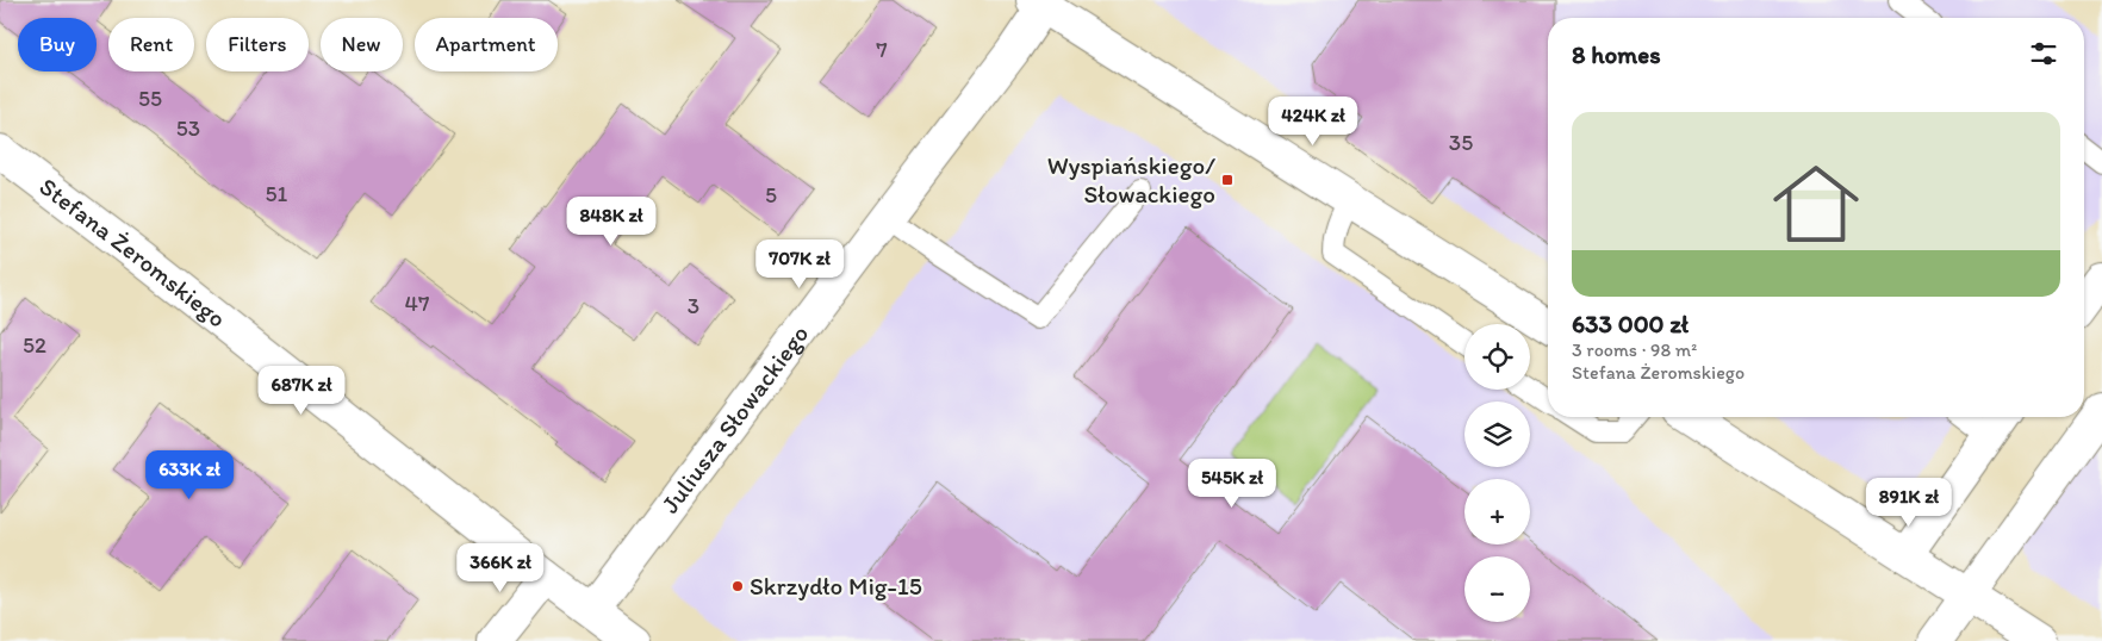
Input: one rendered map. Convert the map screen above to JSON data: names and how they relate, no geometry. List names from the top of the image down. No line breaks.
{"streets":{"street":["Stefana Żeromskiego","Juliusza Słowackiego"]},"crossings":[["Stefana Żeromskiego","Juliusza Słowackiego"]],"places":{"transit":["Wyspiańskiego/ Słowackiego"],"other":["Skrzydło Mig-15"]},"house_numbers":["7","55","53","35","51","5","47","3","52"],"page":{"chip":["Buy","Rent","Filters","New","Apartment"],"heading":"8 homes","list":[{"name":"633 000 zł","note":"3 rooms · 98 m² · Stefana Żeromskiego"}],"price":["424K zł","848K zł","707K zł","687K zł","633K zł","545K zł","891K zł","366K zł"],"map_buttons":["+","−"]}}
